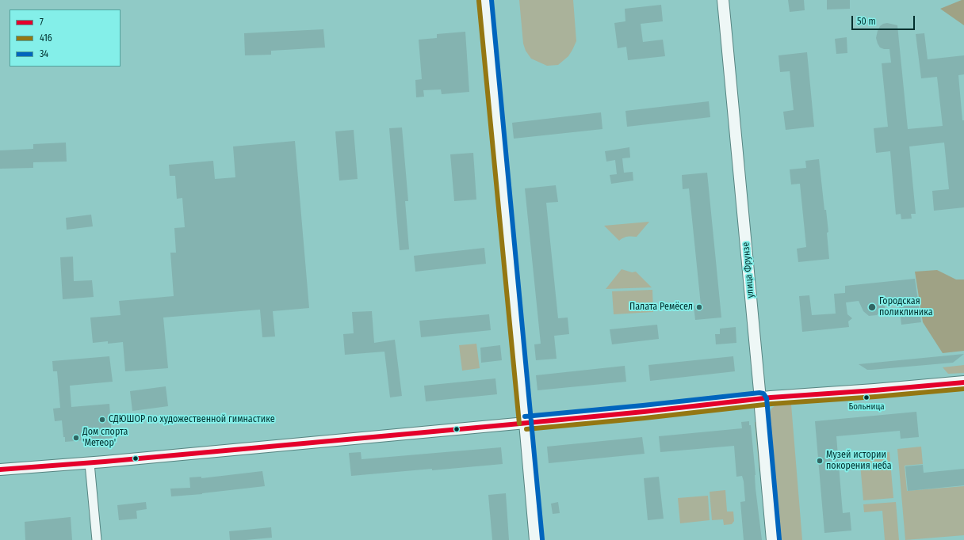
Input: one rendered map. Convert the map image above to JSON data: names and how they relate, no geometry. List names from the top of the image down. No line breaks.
{"streets":{"main road":["улица Фрунзе"]},"places":["Палата Ремёсел","Городская поликлиника","Больница","СДЮШОР по художественной гимнастике","Дом спорта 'Метеор'","Музей истории покорения неба"],"lines":["transit line 34","transit line 416","transit line 7"],"legend":["7","416","34"],"scale_bar":"50 m"}
